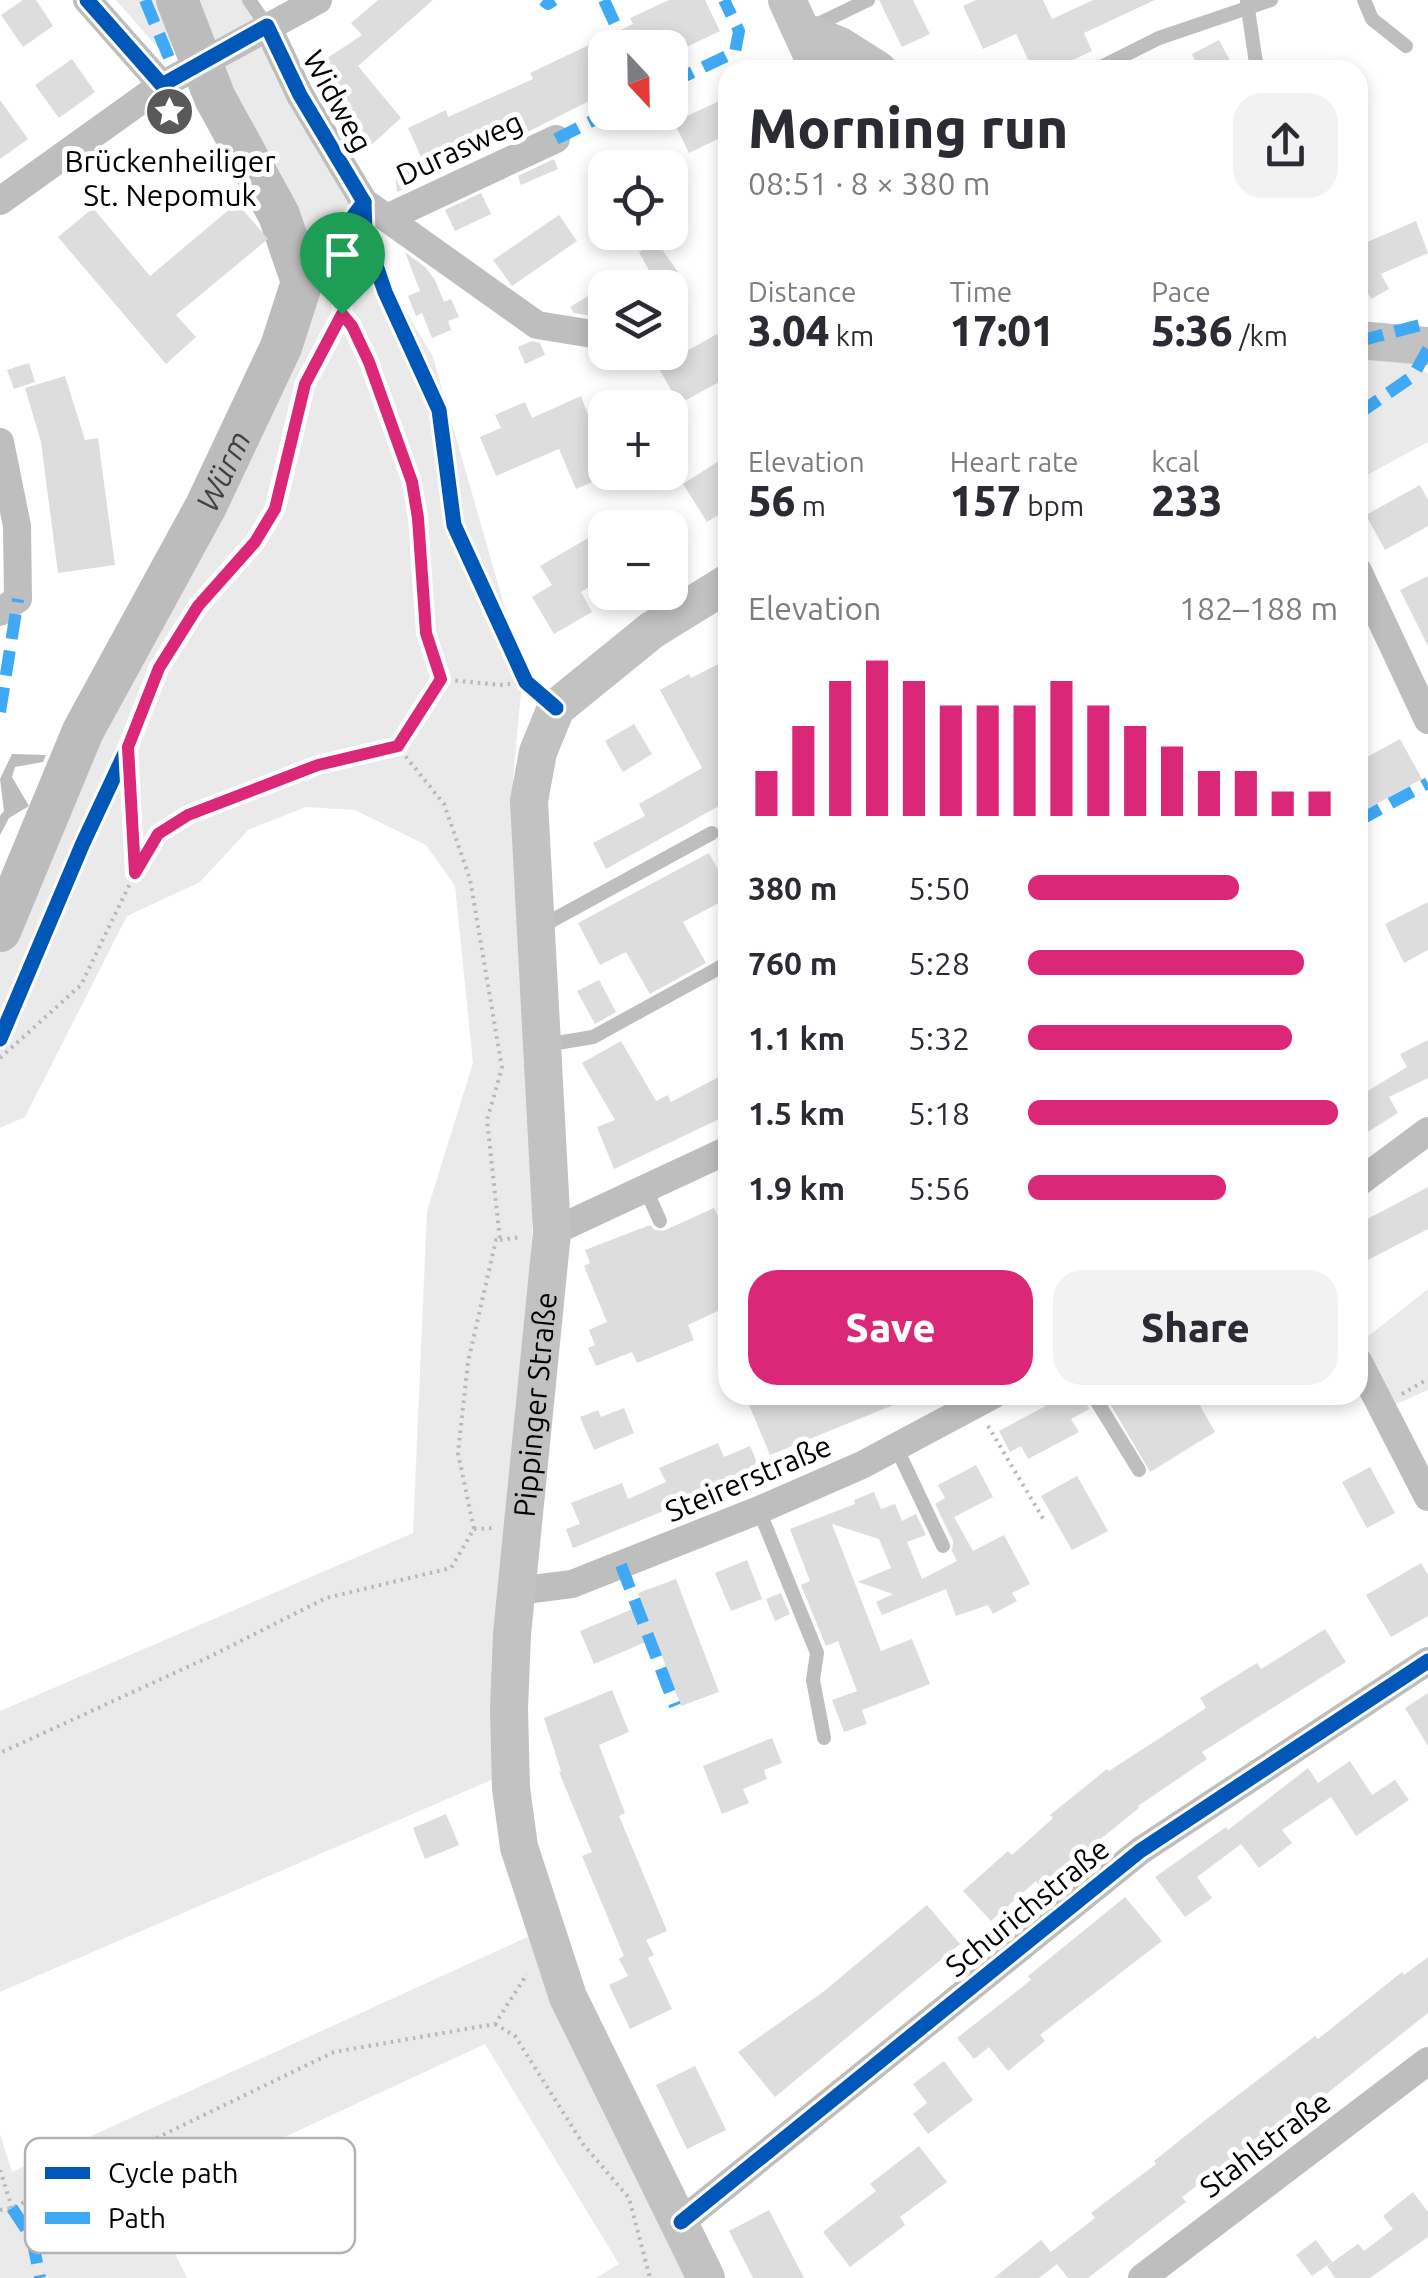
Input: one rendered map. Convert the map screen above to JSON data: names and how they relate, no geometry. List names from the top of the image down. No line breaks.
{"streets":{"main road":["Pippinger Straße"],"street":["Widweg","Durasweg","Steirerstraße","Schurichstraße","Stahlstraße"]},"crossings":[["Widweg","Durasweg"],["Pippinger Straße","Steirerstraße"],["Pippinger Straße","Schurichstraße"]],"water":["Würm"],"places":{"place":["Brückenheiliger St. Nepomuk"]},"legend":["Cycle path","Path"],"north":"bottom","page":{"map_buttons":["+","−"],"heading":["Morning run","08:51 · 8 × 380 m"],"stats":[["Distance","3.04 km"],["Time","17:01"],["Pace","5:36 /km"],["Elevation","56 m"],["Heart rate","157 bpm"],["kcal","233"]],"chart":["Elevation","182–188 m"],"list":[{"name":"380 m","note":"5:50"},{"name":"760 m","note":"5:28"},{"name":"1.1 km","note":"5:32"},{"name":"1.5 km","note":"5:18"},{"name":"1.9 km","note":"5:56"}],"buttons":["Save","Share"]}}
